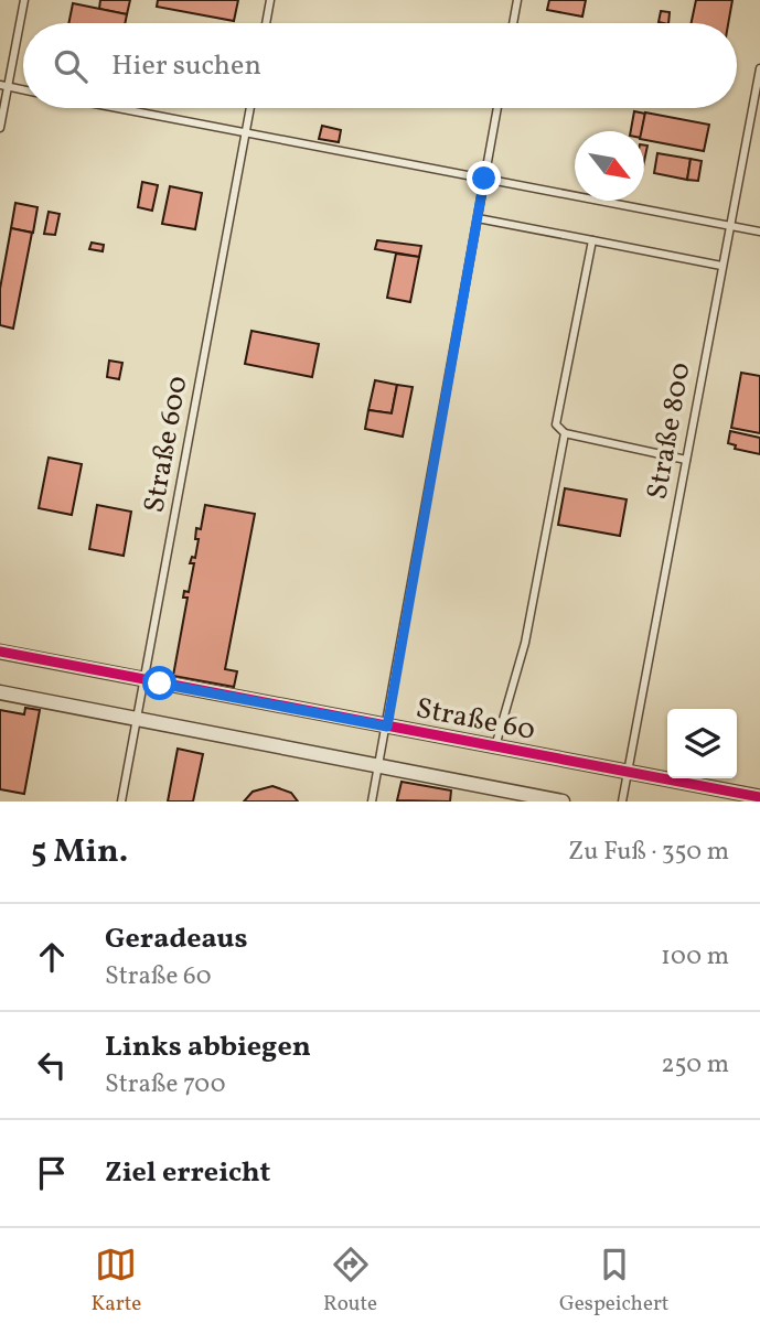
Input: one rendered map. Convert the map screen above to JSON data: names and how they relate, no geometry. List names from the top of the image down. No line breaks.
{"streets":{"street":["Straße 60"],"lane":["Straße 800","Straße 600"]},"crossings":[["Straße 800","Straße 60"],["Straße 600","Straße 60"]],"north":"bottom right","page":{"search":"Hier suchen","heading":["5 Min.","Zu Fuß · 350 m"],"list":[["Geradeaus","Straße 60","100 m"],["Links abbiegen","Straße 700","250 m"],"Ziel erreicht"],"nav":["Karte","Route","Gespeichert"]}}
